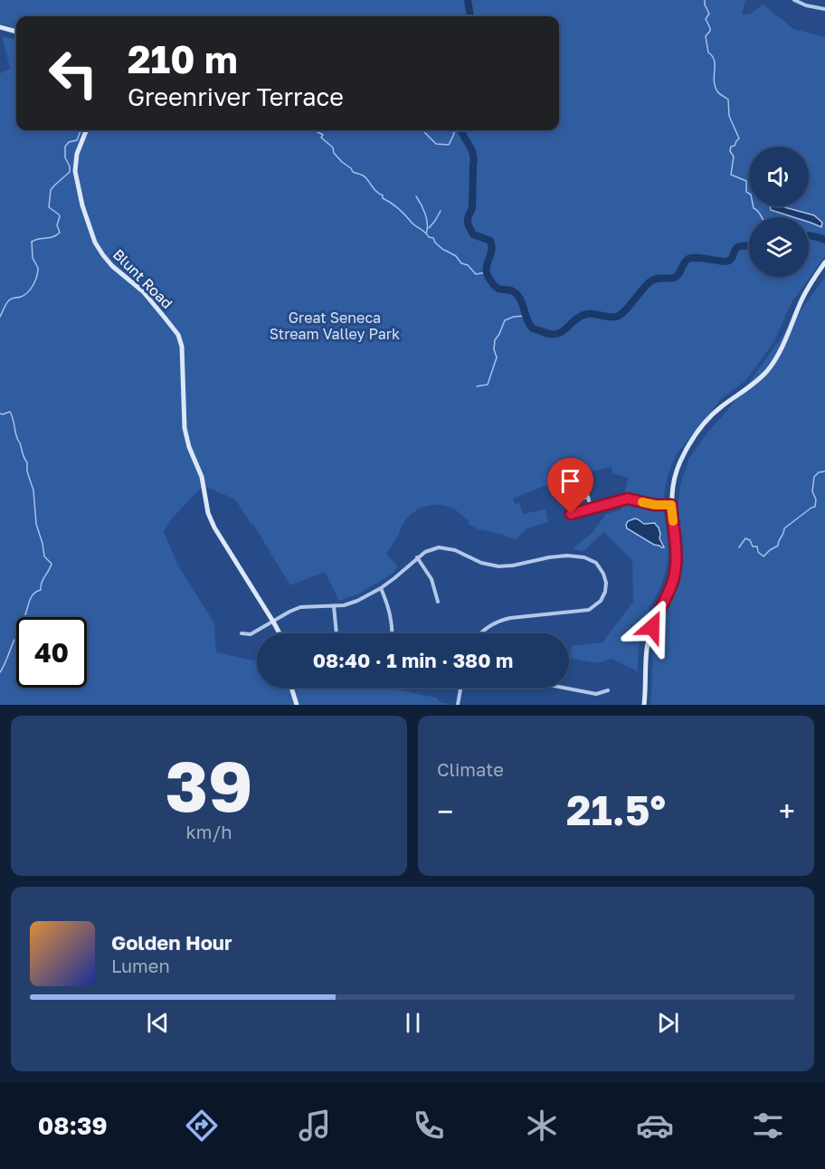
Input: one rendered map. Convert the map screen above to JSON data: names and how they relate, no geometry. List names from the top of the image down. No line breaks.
{"streets":{"street":["Blunt Road"]},"parks":["Great Seneca Stream Valley Park"],"page":{"turn":["210 m","Greenriver Terrace"],"limit":"40","trip":"08:40 · 1 min · 380 m","tile":[["39","km/h"],"Climate"],"heat":["−","21.5°","+"],"song":["Golden Hour","Lumen"],"tabs":"08:39"}}
